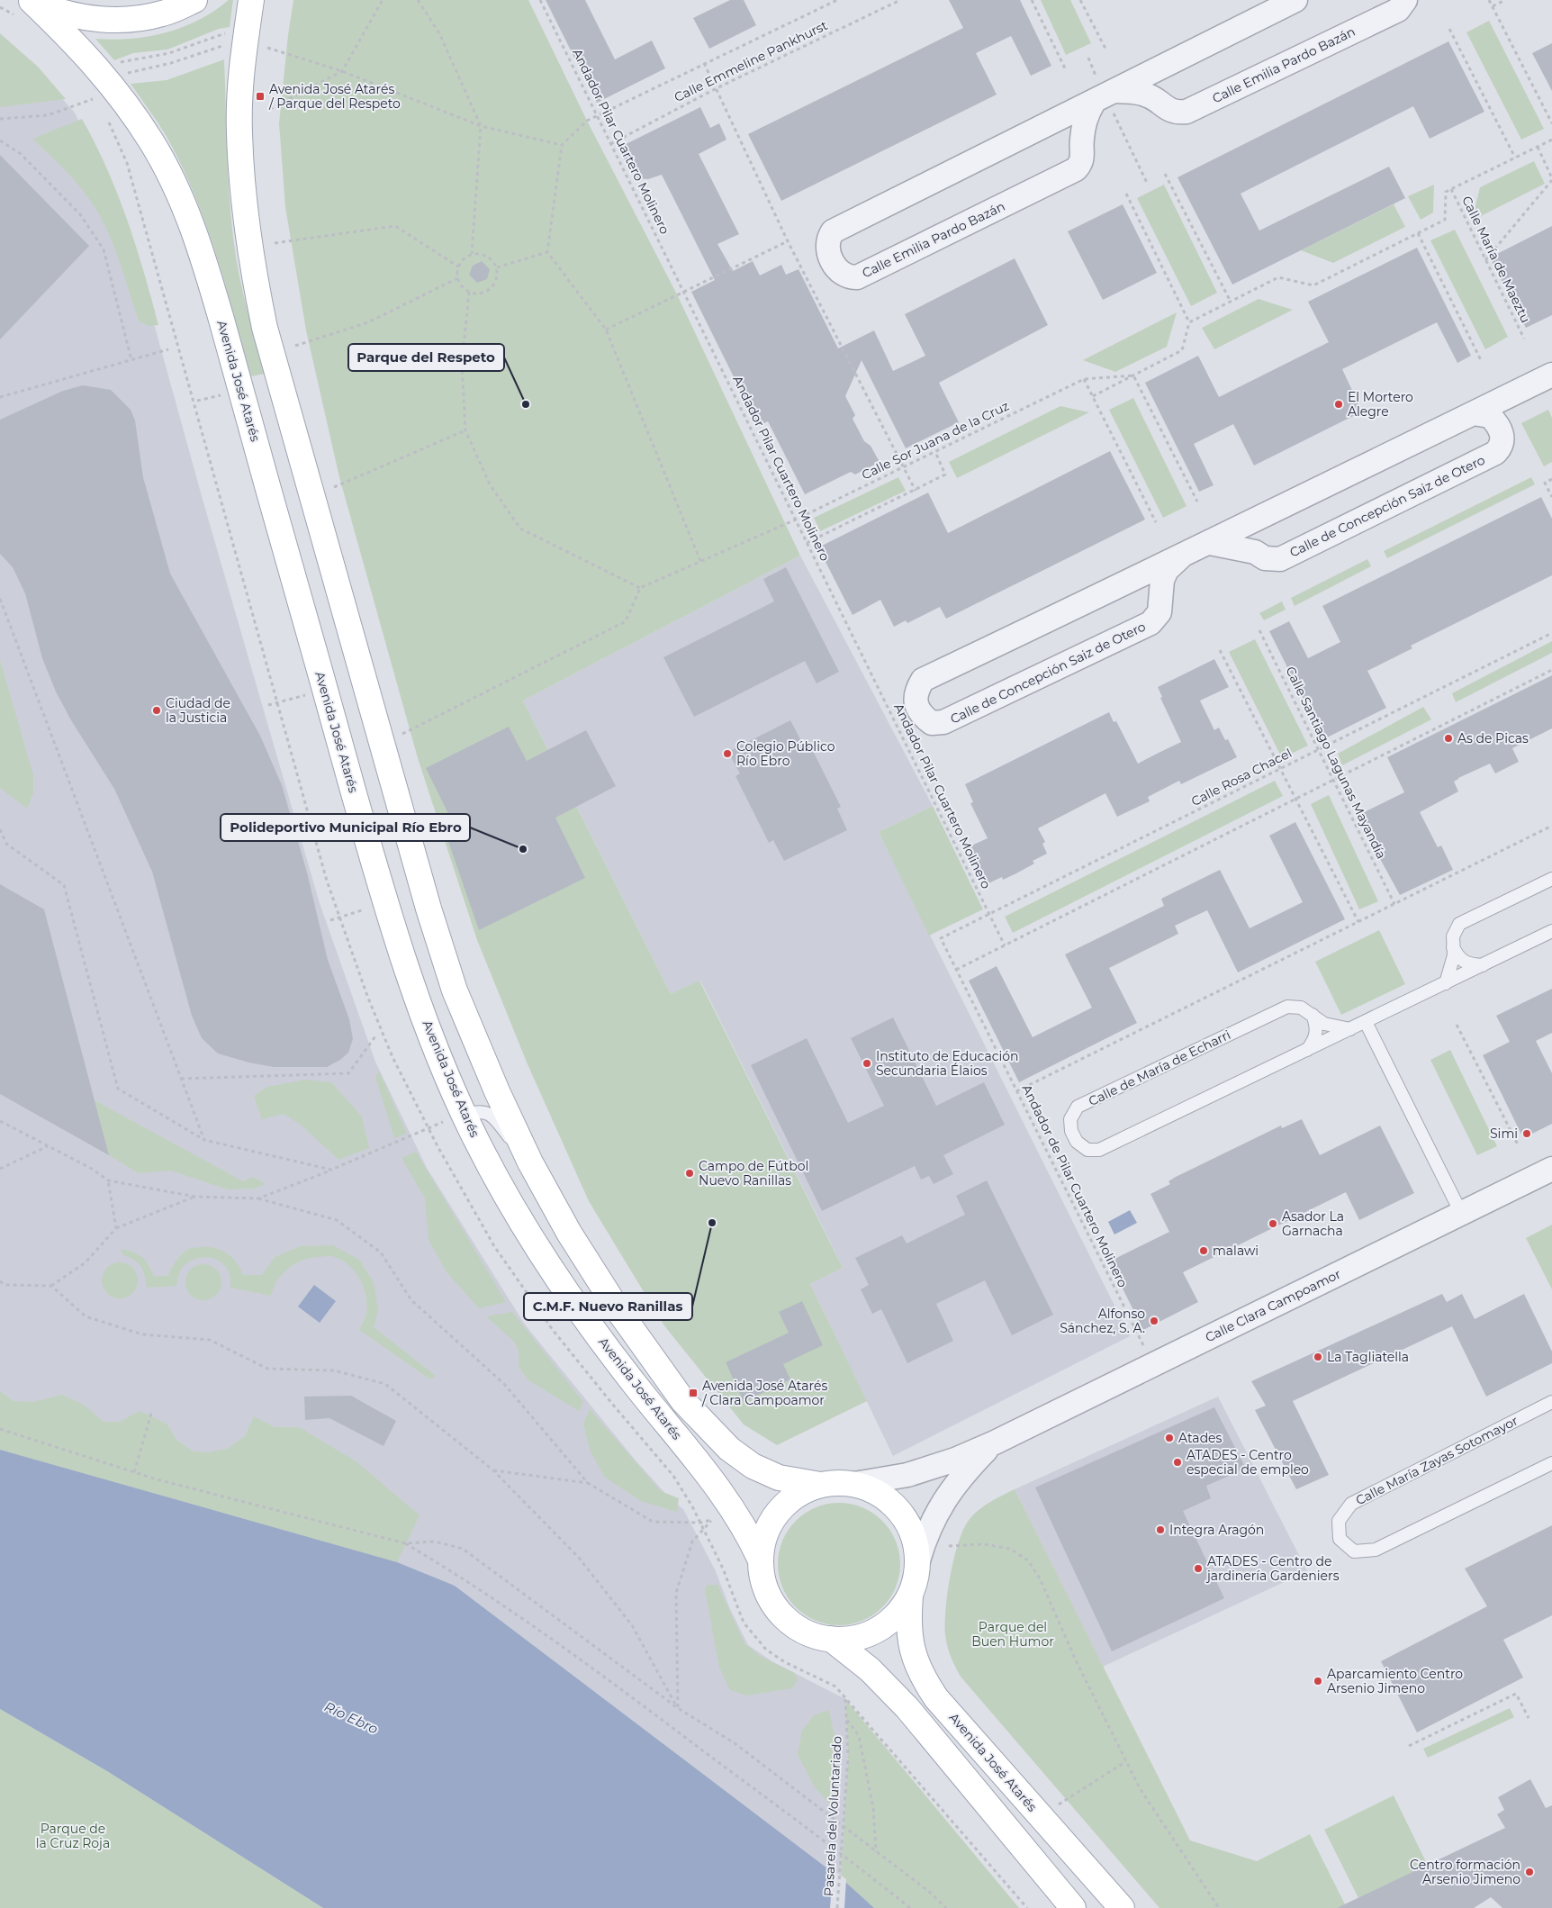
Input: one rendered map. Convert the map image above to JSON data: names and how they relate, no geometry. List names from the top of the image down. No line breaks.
{"streets":{"main road":["Avenida José Atarés"],"street":["Calle Emilia Pardo Bazán","Calle de Concepción Saiz de Otero","Calle Clara Campoamor"],"lane":["Calle de María de Echarri","Calle María Zayas Sotomayor"],"path":["Calle Emmeline Pankhurst","Andador Pilar Cuartero Molinero","Calle María de Maeztu","Calle Sor Juana de la Cruz","Calle Santiago Lagunas Mayandía","Calle Rosa Chacel","Andador de Pilar Cuartero Molinero","Pasarela del Voluntariado"]},"crossings":[["Calle Emmeline Pankhurst","Andador Pilar Cuartero Molinero"],["Andador Pilar Cuartero Molinero","Calle Sor Juana de la Cruz"],["Andador Pilar Cuartero Molinero","Calle Rosa Chacel"],["Avenida José Atarés","Calle Clara Campoamor"],["Calle Santiago Lagunas Mayandía","Calle Rosa Chacel"],["Calle Rosa Chacel","Andador de Pilar Cuartero Molinero"]],"water":["Río Ebro"],"parks":["Parque del Buen Humor","Parque de la Cruz Roja"],"places":{"transit":["Avenida José Atarés / Parque del Respeto","Avenida José Atarés / Clara Campoamor"],"other":["Parque del Respeto","El Mortero Alegre","Ciudad de la Justicia","As de Picas","Colegio Público Río Ebro","Polideportivo Municipal Río Ebro","Instituto de Educación Secundaria Élaios","Simi","Campo de Fútbol Nuevo Ranillas","C.M.F. Nuevo Ranillas","Asador La Garnacha","malawi","Alfonso Sánchez, S. A.","La Tagliatella","Atades","ATADES - Centro especial de empleo","Integra Aragón","ATADES - Centro de jardinería Gardeniers","Aparcamiento Centro Arsenio Jimeno","Centro formación Arsenio Jimeno"]}}
